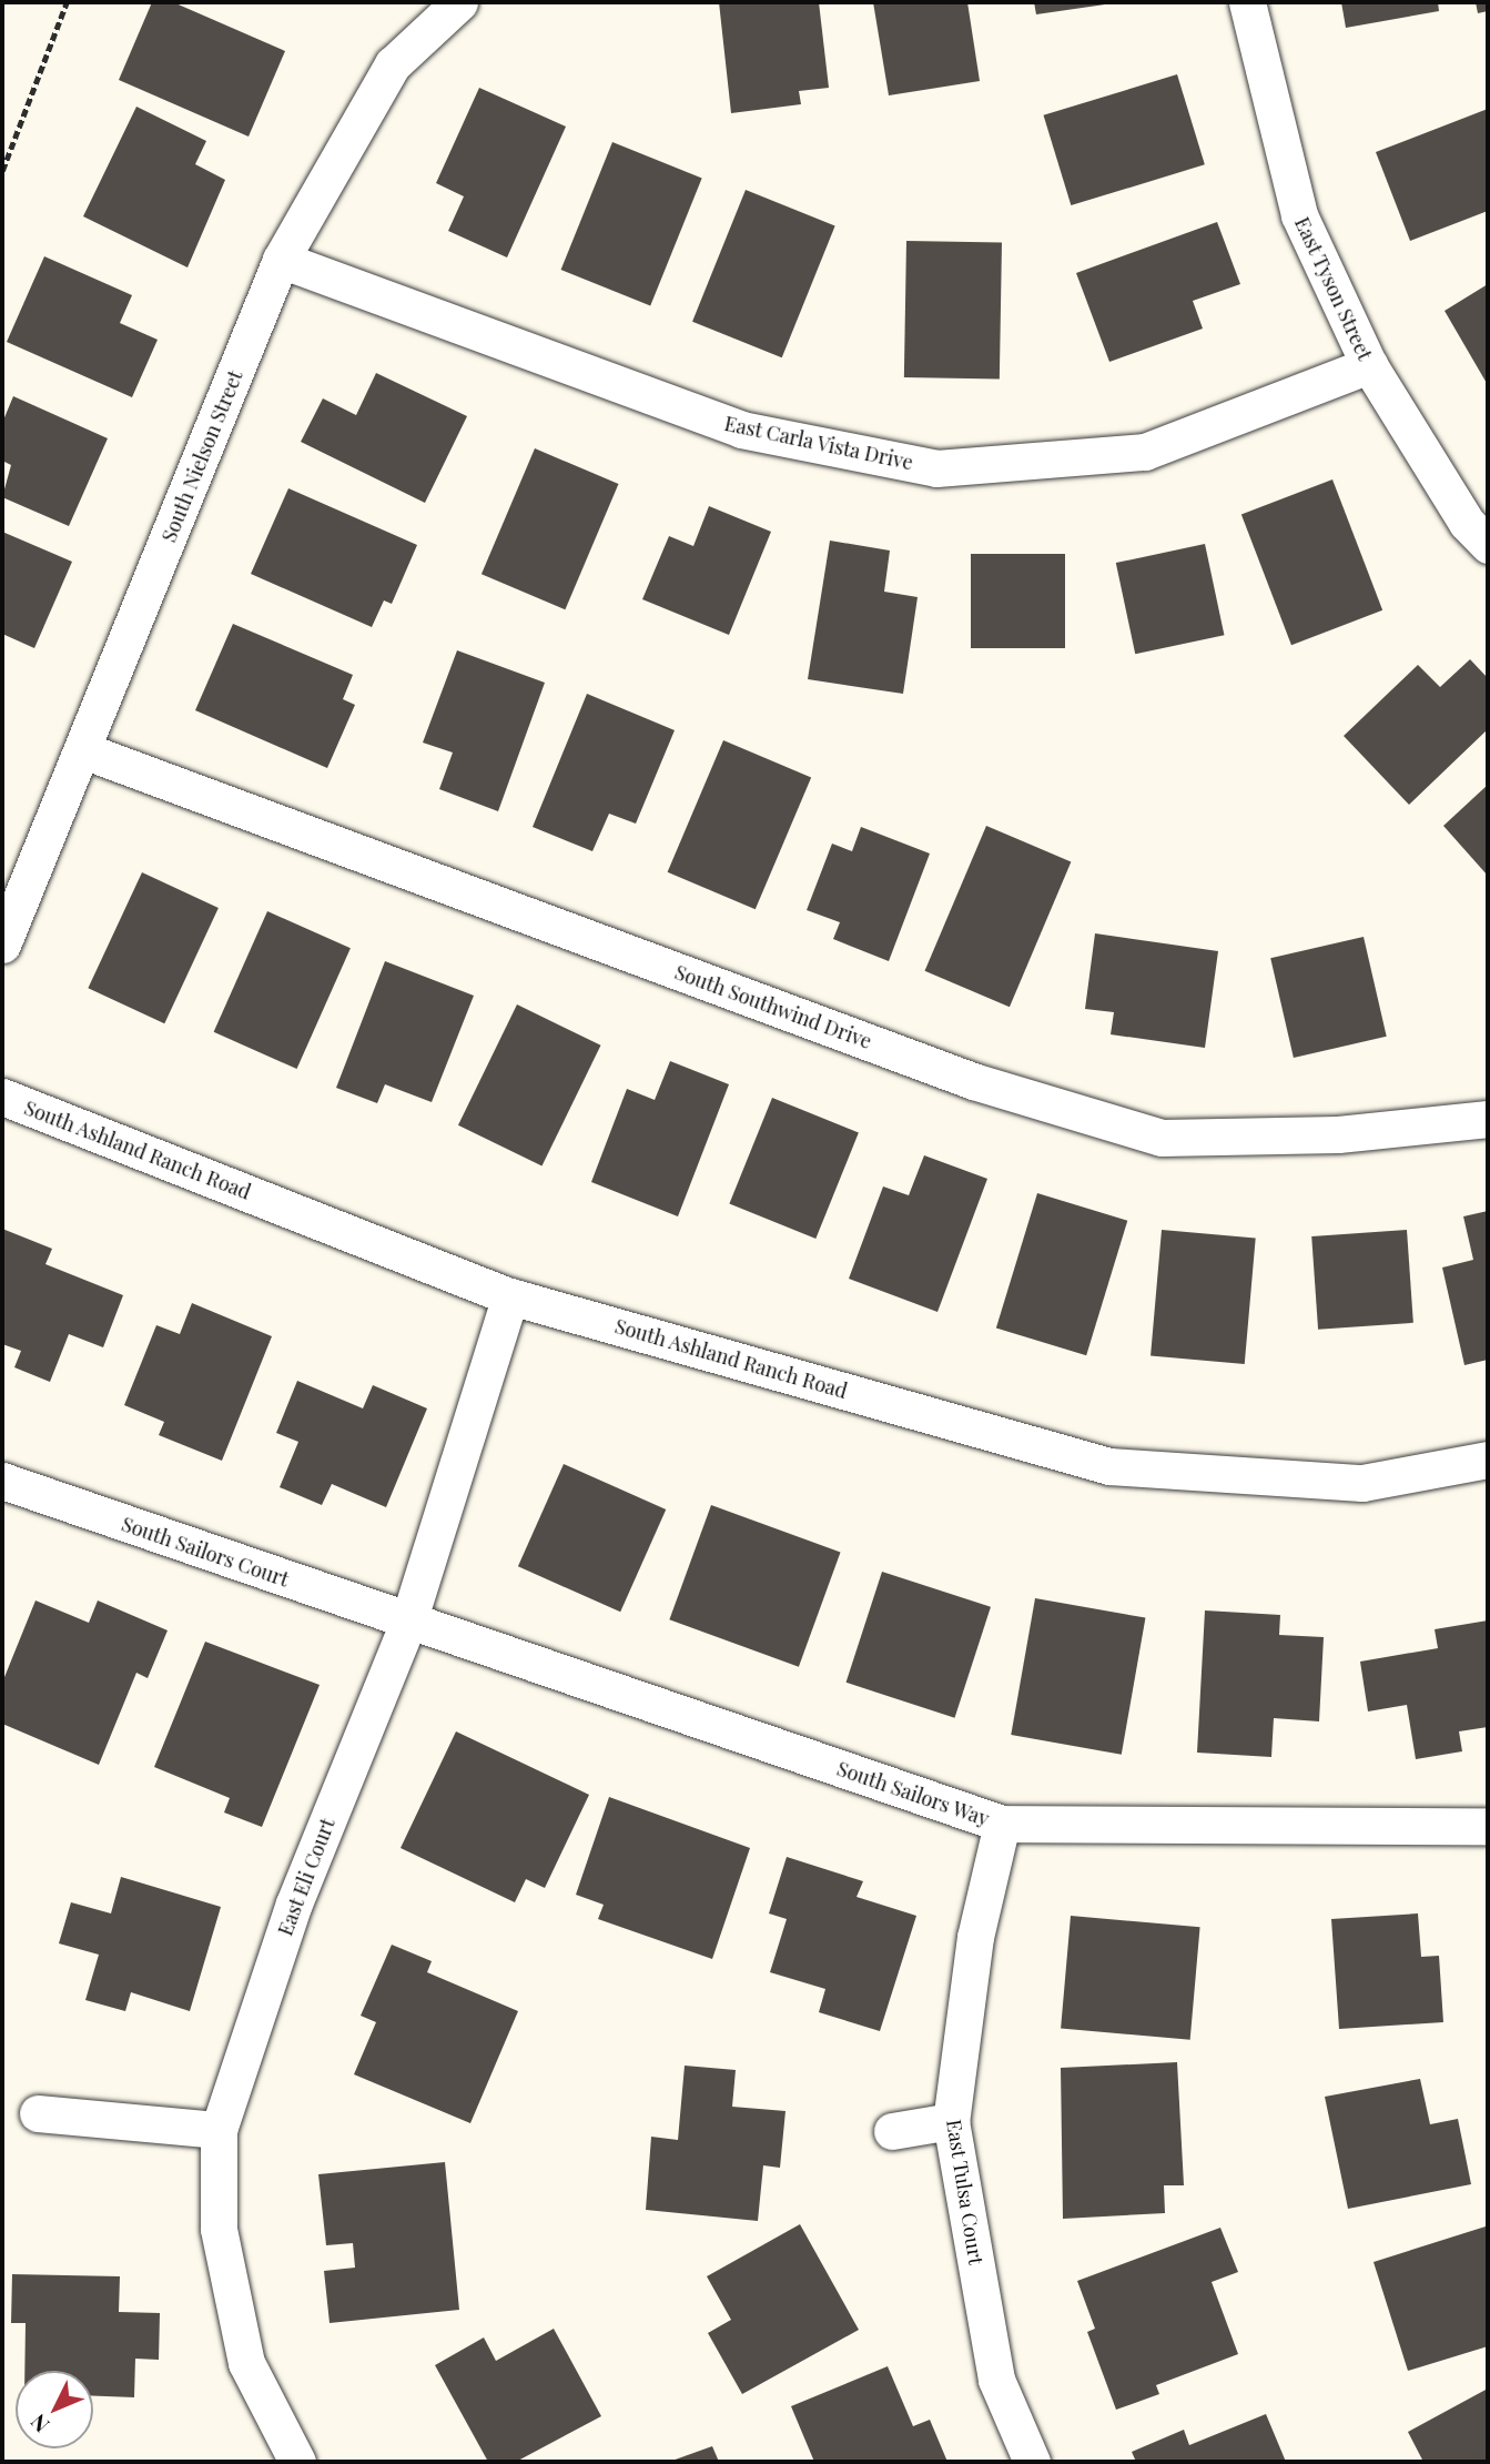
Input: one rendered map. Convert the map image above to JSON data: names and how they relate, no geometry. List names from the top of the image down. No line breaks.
{"streets":{"street":["East Tyson Street","East Carla Vista Drive","South Nielson Street","South Southwind Drive","South Ashland Ranch Road","South Sailors Court","South Sailors Way","East Eli Court","East Tulsa Court"]},"crossings":[["East Tyson Street","East Carla Vista Drive"],["East Carla Vista Drive","South Nielson Street"],["South Nielson Street","South Southwind Drive"],["South Ashland Ranch Road","East Eli Court"],["South Sailors Court","South Sailors Way"],["South Sailors Court","East Eli Court"],["South Sailors Way","East Eli Court"],["South Sailors Way","East Tulsa Court"]],"north":"bottom left"}
